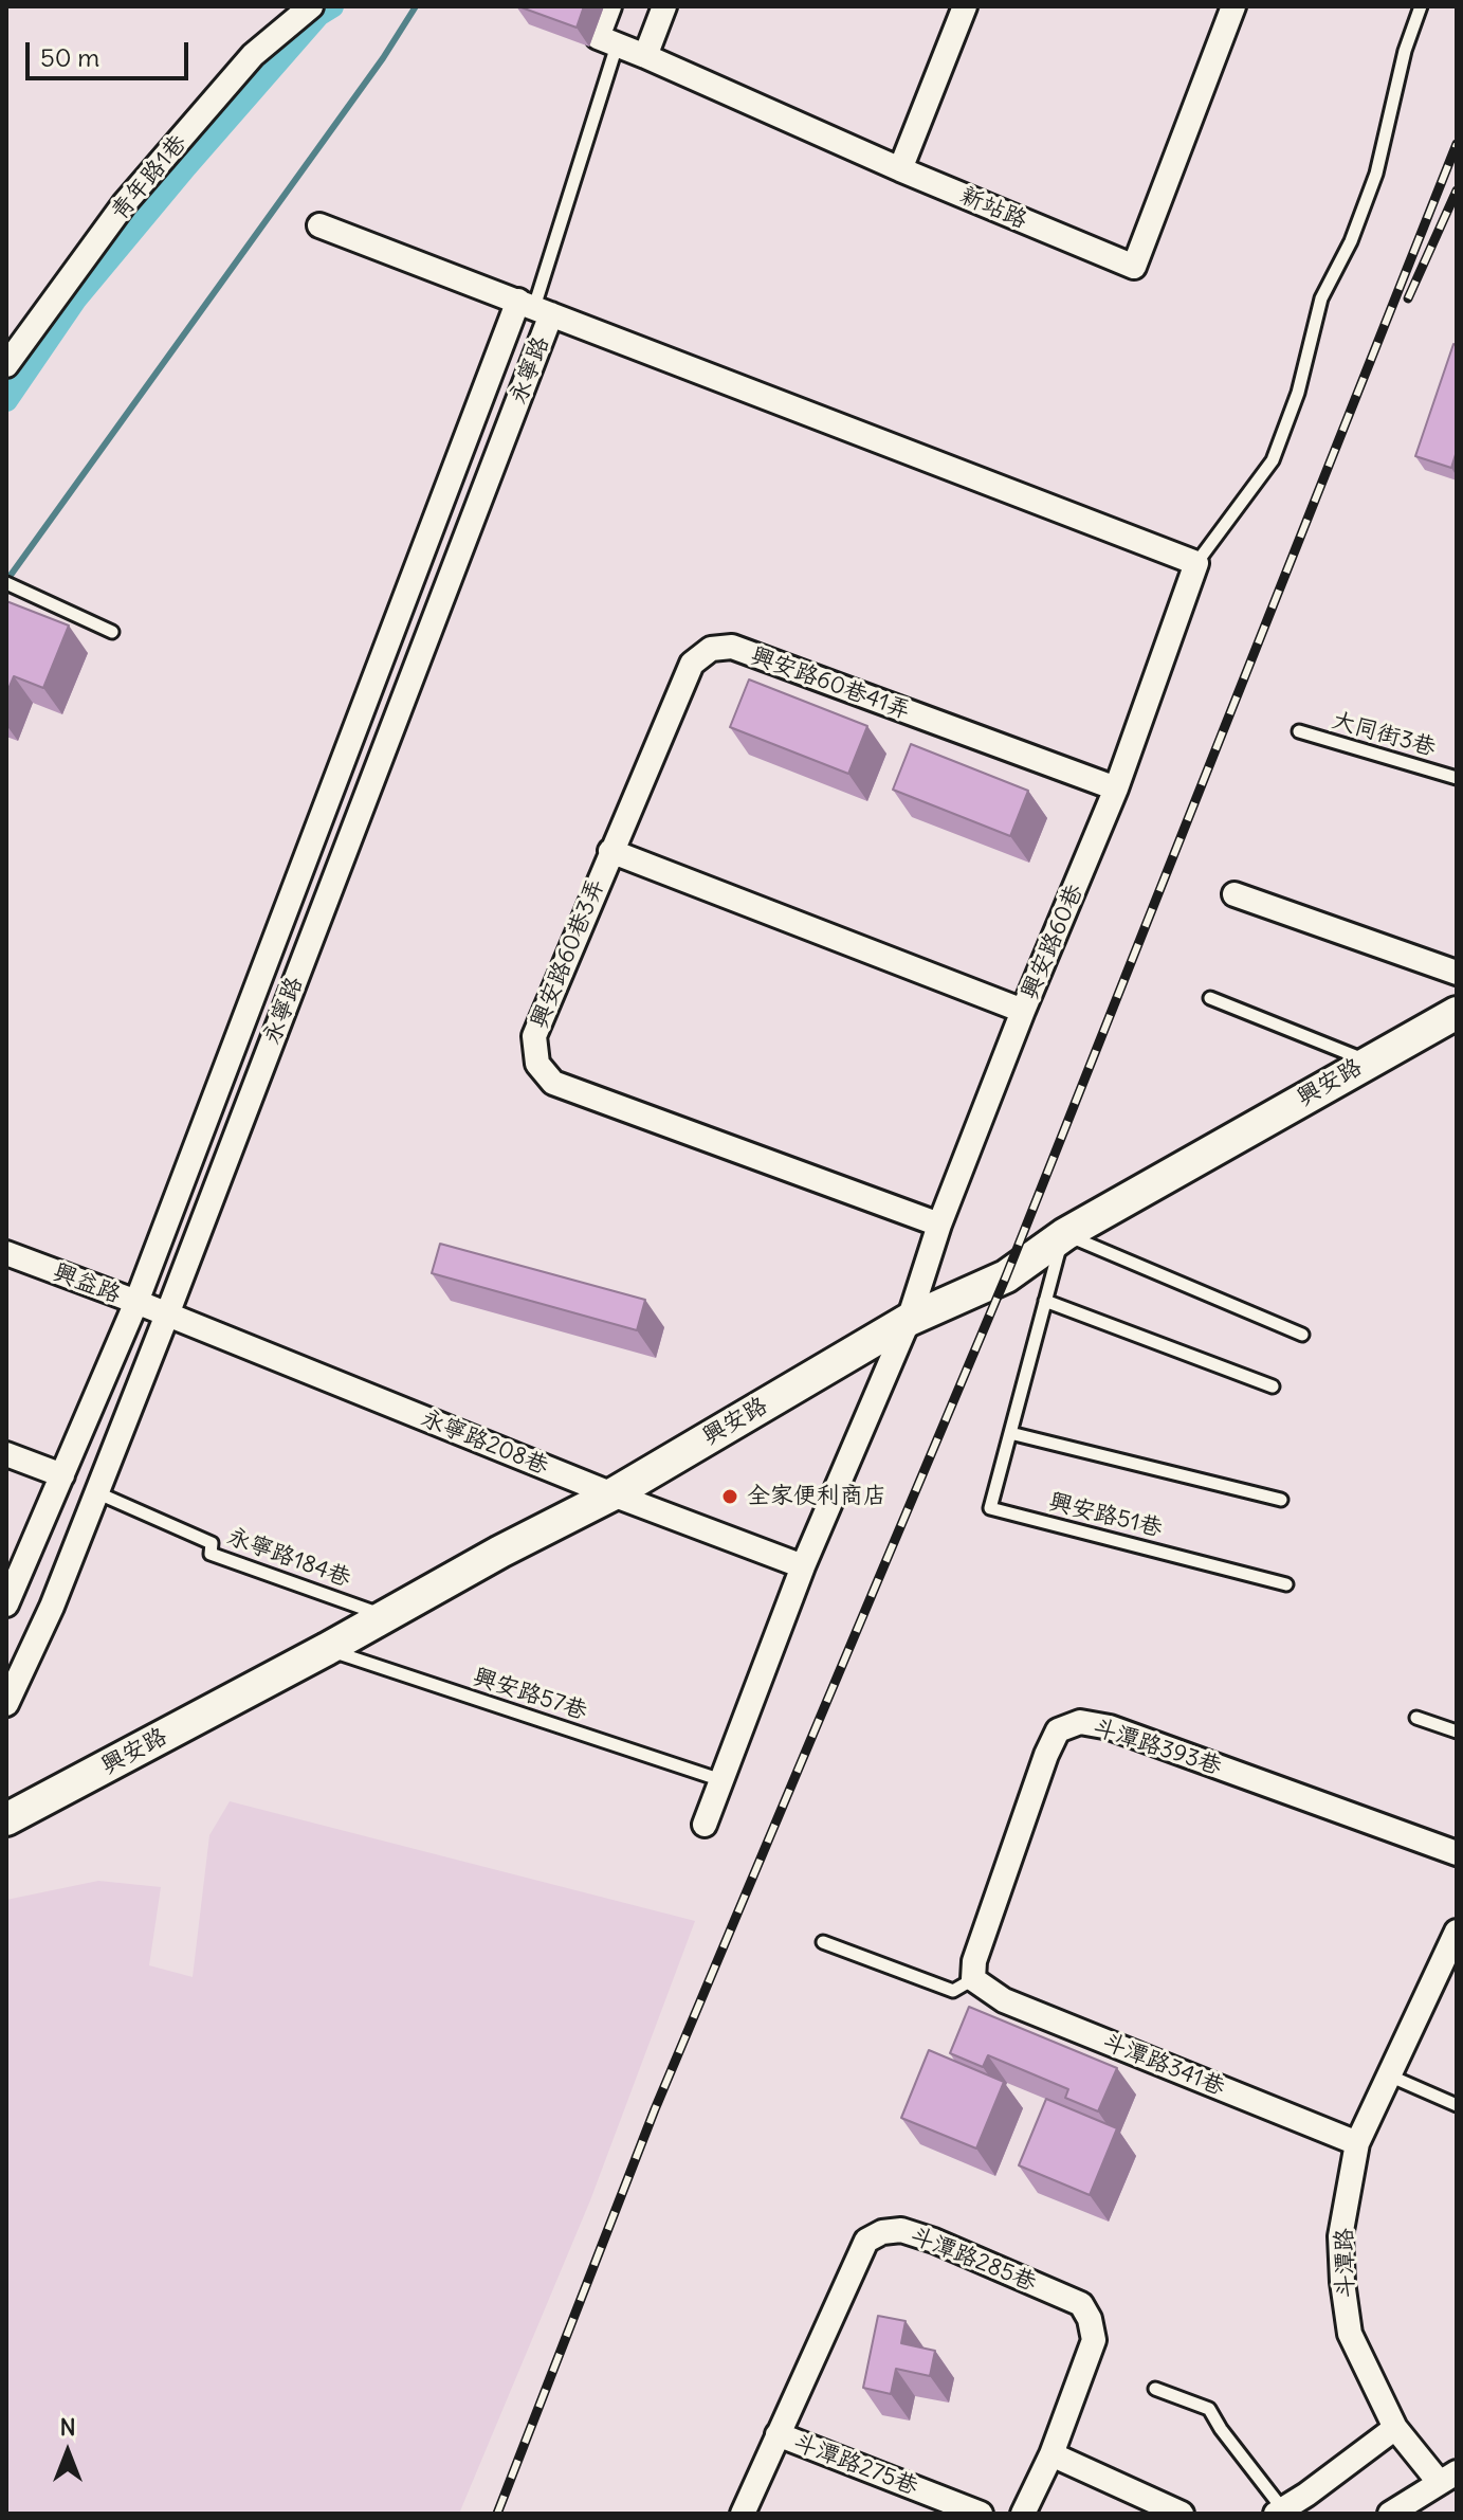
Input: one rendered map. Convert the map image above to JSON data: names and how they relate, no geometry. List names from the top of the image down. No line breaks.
{"streets":{"street":["青年路1巷","新站路","永寧路","興安路60巷41弄","興安路60巷","興安路60巷3弄","興安路","興益路","永寧路208巷","斗潭路393巷","斗潭路341巷","斗潭路285巷","斗潭路","斗潭路275巷"],"lane":["大同街3巷","興安路51巷","永寧路184巷","興安路57巷"]},"crossings":[["永寧路","興益路"],["永寧路","永寧路208巷"],["永寧路","永寧路184巷"],["興安路60巷41弄","興安路60巷"],["興安路60巷41弄","興安路60巷3弄"],["興安路60巷","興安路60巷3弄"],["興安路60巷","興安路"],["興安路60巷","永寧路208巷"],["興安路60巷","興安路57巷"],["興安路","永寧路208巷"],["興安路","興安路51巷"],["興安路","永寧路184巷"],["興安路","興安路57巷"],["興益路","永寧路208巷"],["斗潭路393巷","斗潭路341巷"],["斗潭路341巷","斗潭路"],["斗潭路285巷","斗潭路275巷"]],"places":["全家便利商店"],"scale_bar":"50 m","north":"top"}
